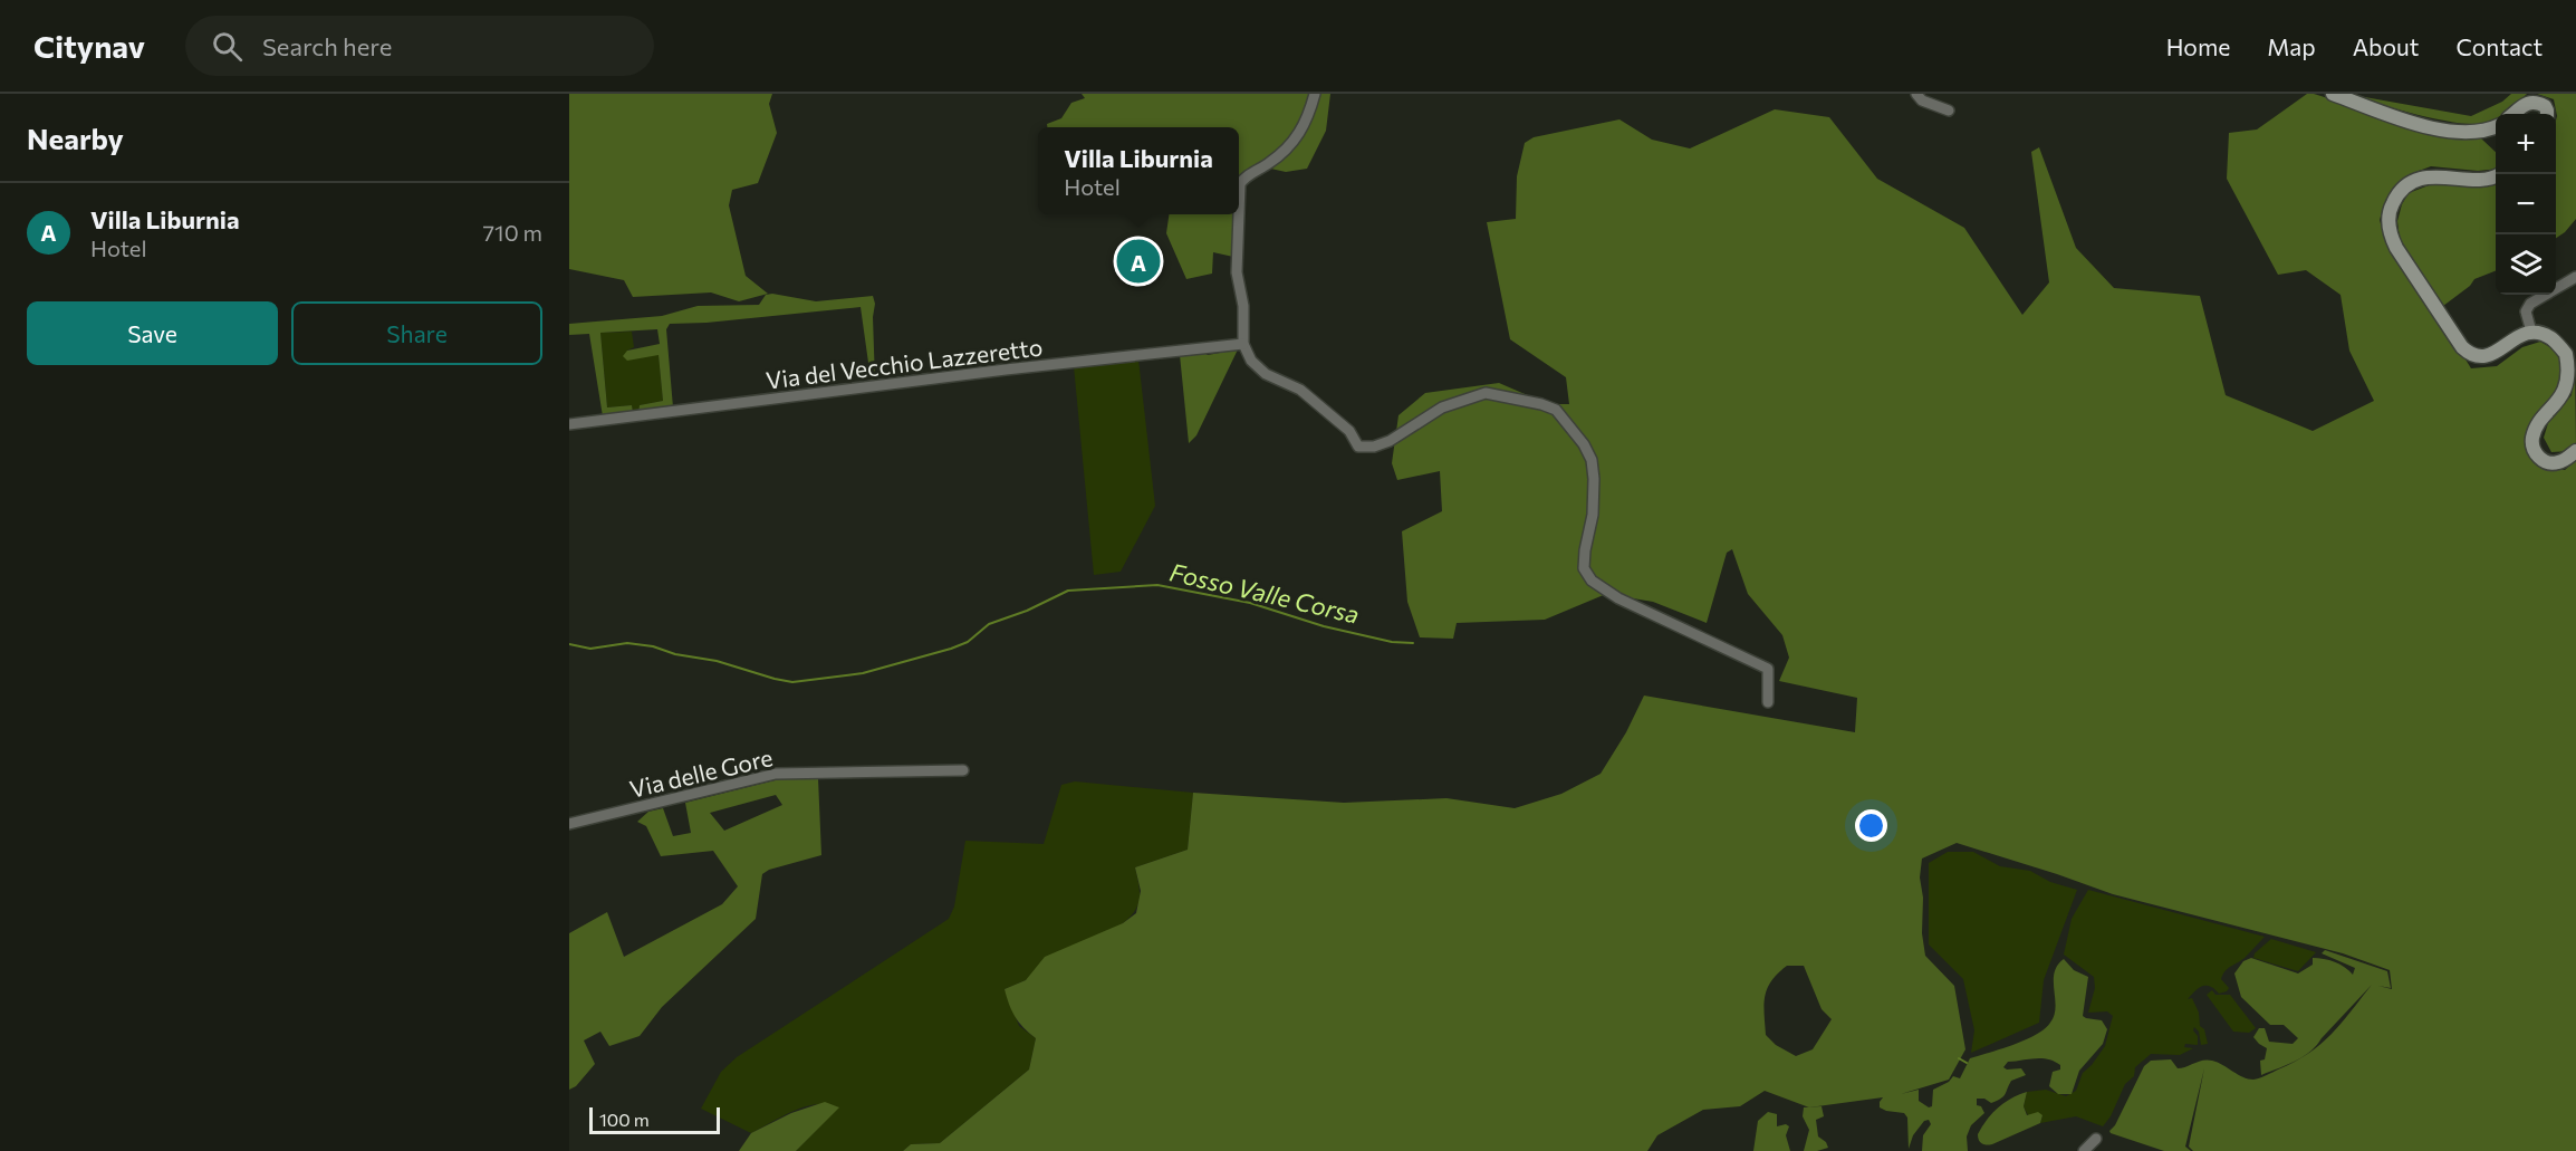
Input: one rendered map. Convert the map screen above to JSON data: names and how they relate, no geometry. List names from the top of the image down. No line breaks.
{"streets":{"street":["Via del Vecchio Lazzeretto","Via delle Gore"]},"water":["Fosso Valle Corsa"],"scale_bar":"100 m","page":{"header":"Citynav","search":"Search here","nav":["Home","Map","About","Contact"],"heading":"Nearby","map_buttons":["+","−"],"popup":["Villa Liburnia","Hotel"],"list":[{"mark":"A","name":"Villa Liburnia","note":"Hotel","value":"710 m"}],"pins":"A","buttons":["Save","Share"],"scale":"100 m"}}
